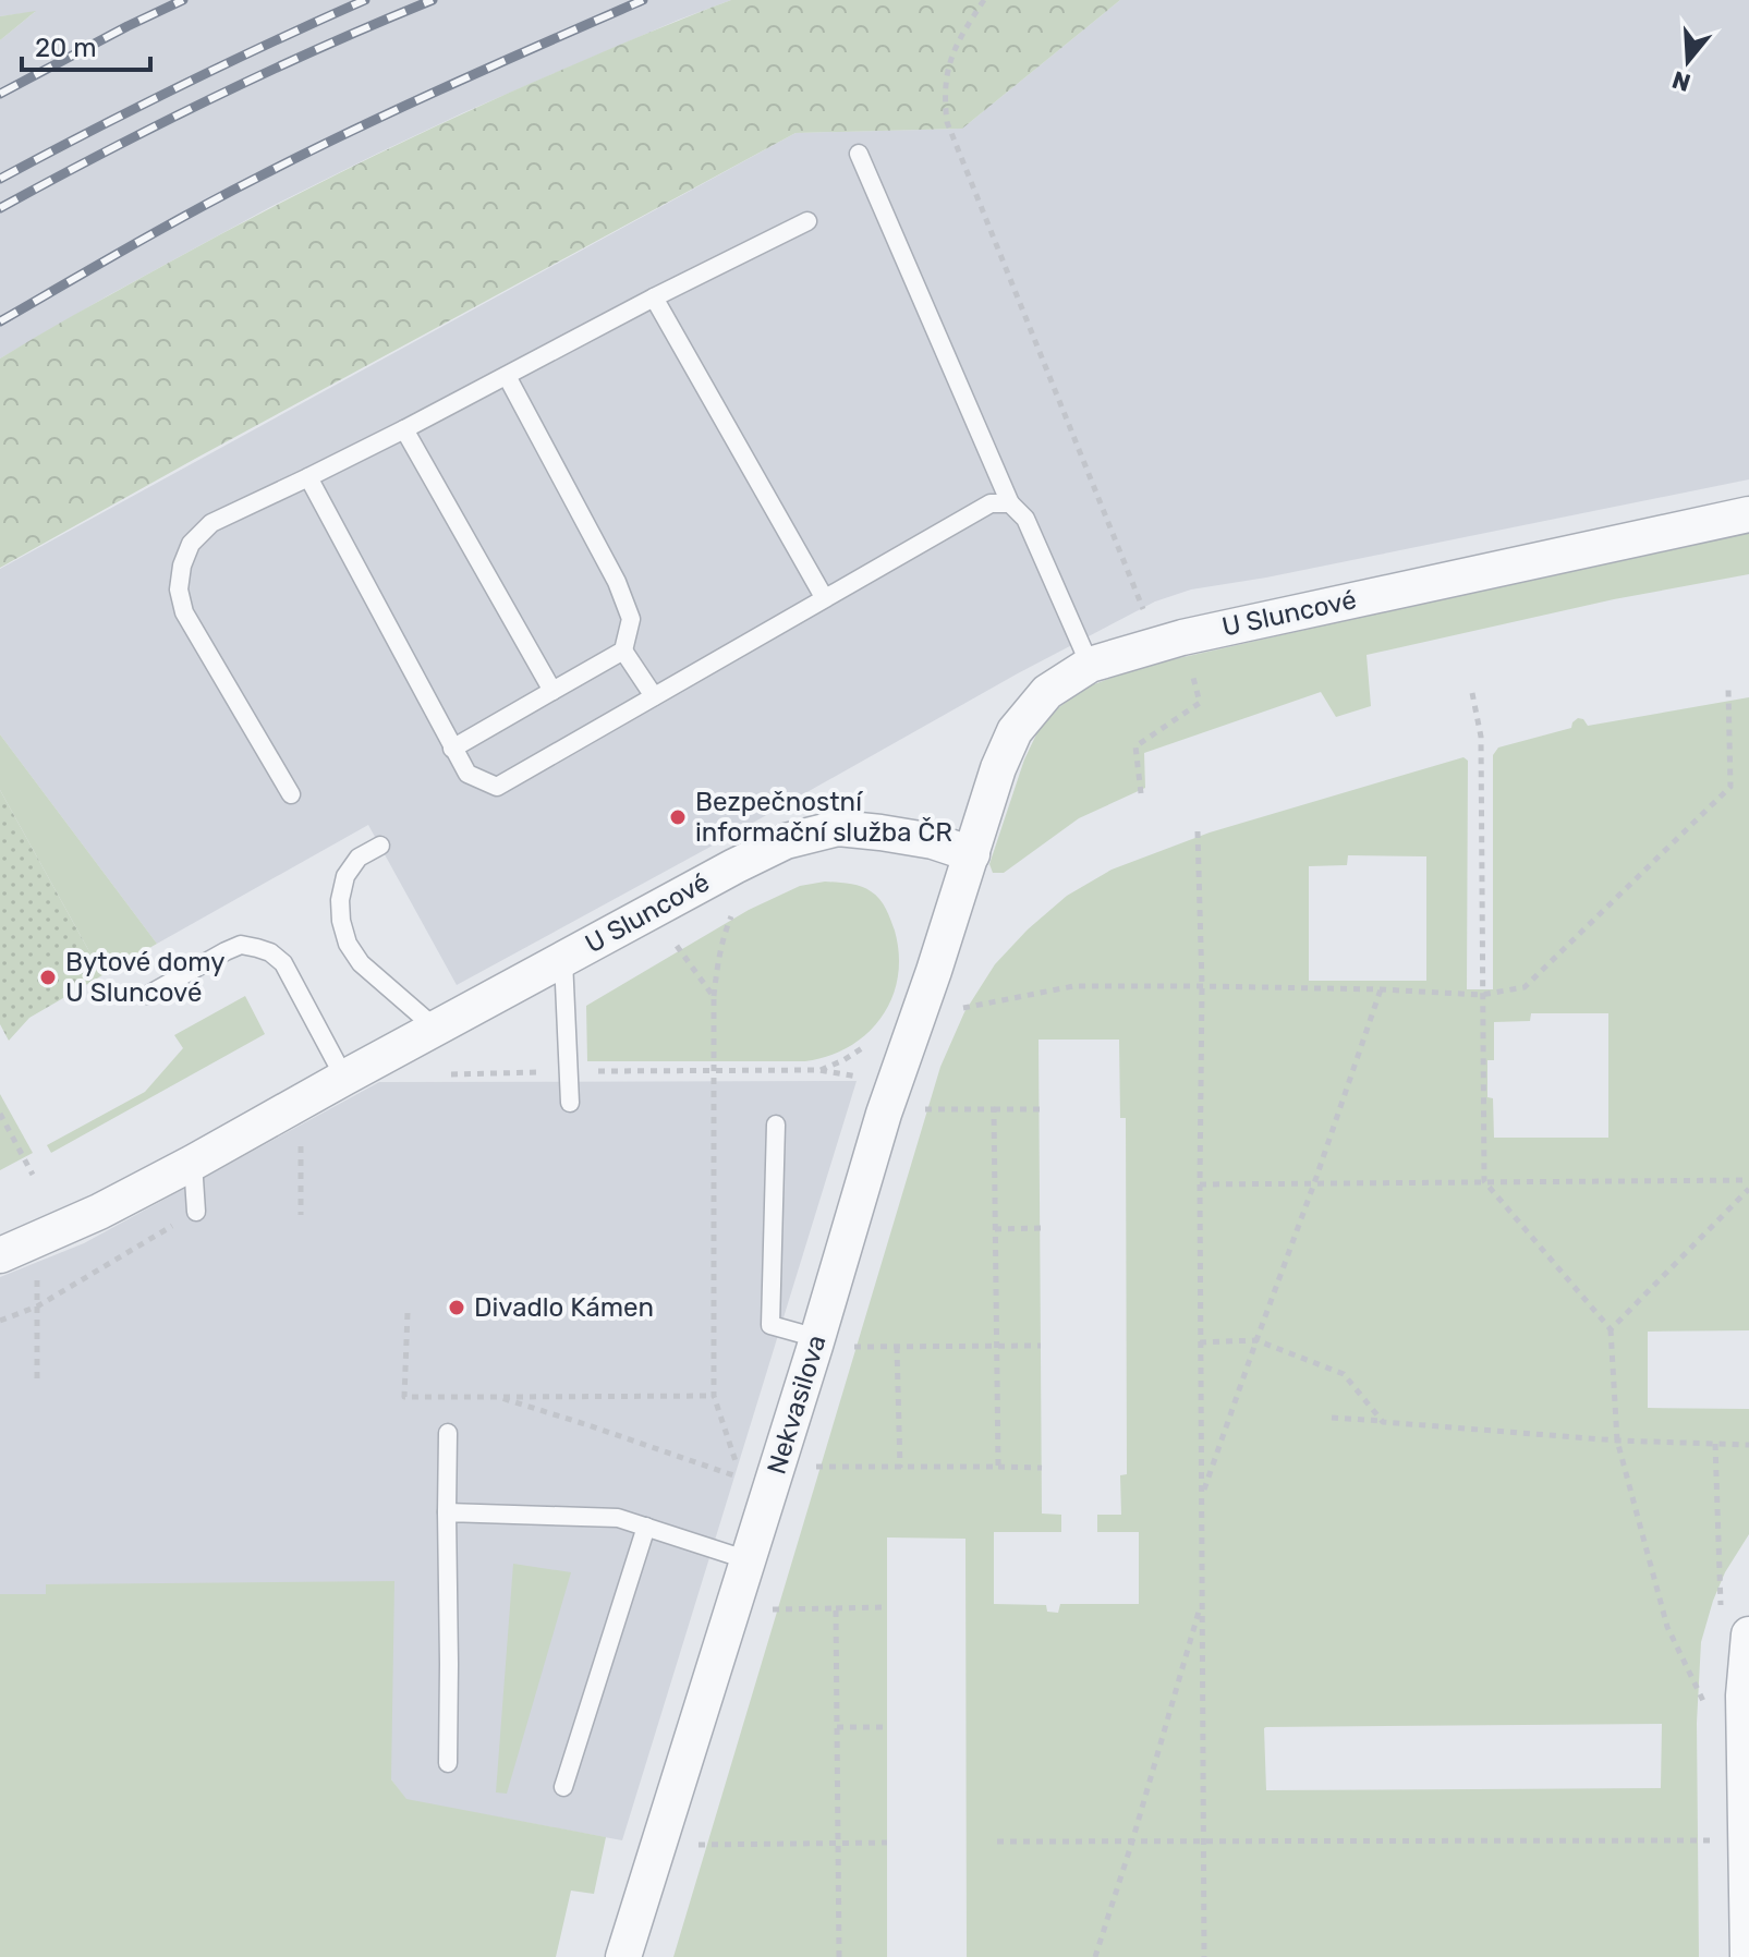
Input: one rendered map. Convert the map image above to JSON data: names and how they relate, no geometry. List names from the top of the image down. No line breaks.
{"streets":{"street":["U Sluncové","Nekvasilova"]},"crossings":[["U Sluncové","Nekvasilova"]],"places":["Bezpečnostní informační služba ČR","Bytové domy U Sluncové","Divadlo Kámen"],"scale_bar":"20 m","north":"bottom"}
